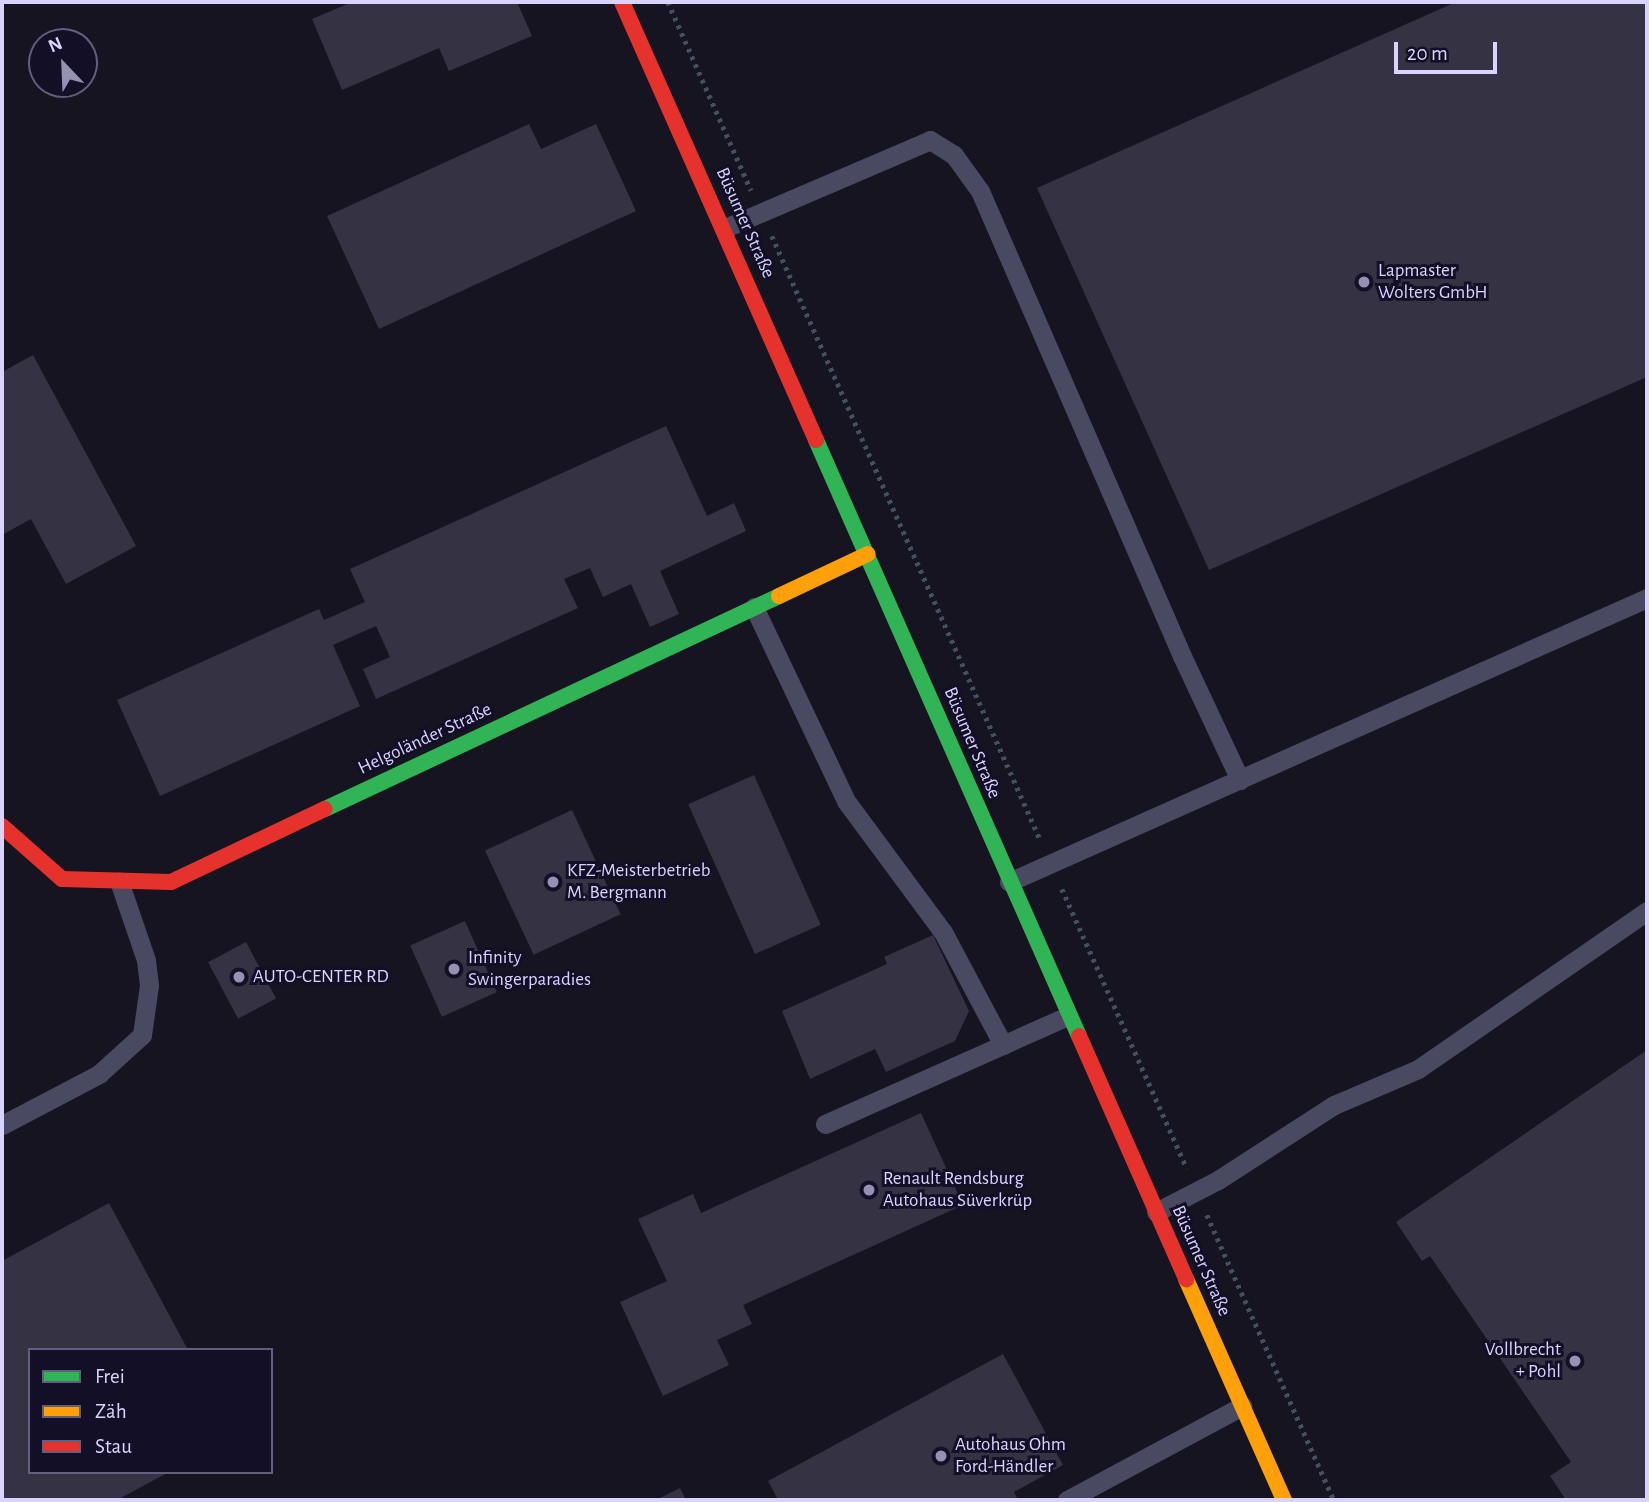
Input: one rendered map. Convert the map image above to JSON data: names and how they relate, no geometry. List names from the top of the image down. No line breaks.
{"streets":{"street":["Büsumer Straße","Helgoländer Straße"]},"crossings":[["Büsumer Straße","Helgoländer Straße"]],"places":["Lapmaster Wolters GmbH","KFZ-Meisterbetrieb M. Bergmann","Infinity Swingerparadies","AUTO-CENTER RD","Renault Rendsburg Autohaus Süverkrüp","Vollbrecht + Pohl","Autohaus Ohm Ford-Händler"],"legend":["Frei","Zäh","Stau"],"scale_bar":"20 m","north":"top left"}
